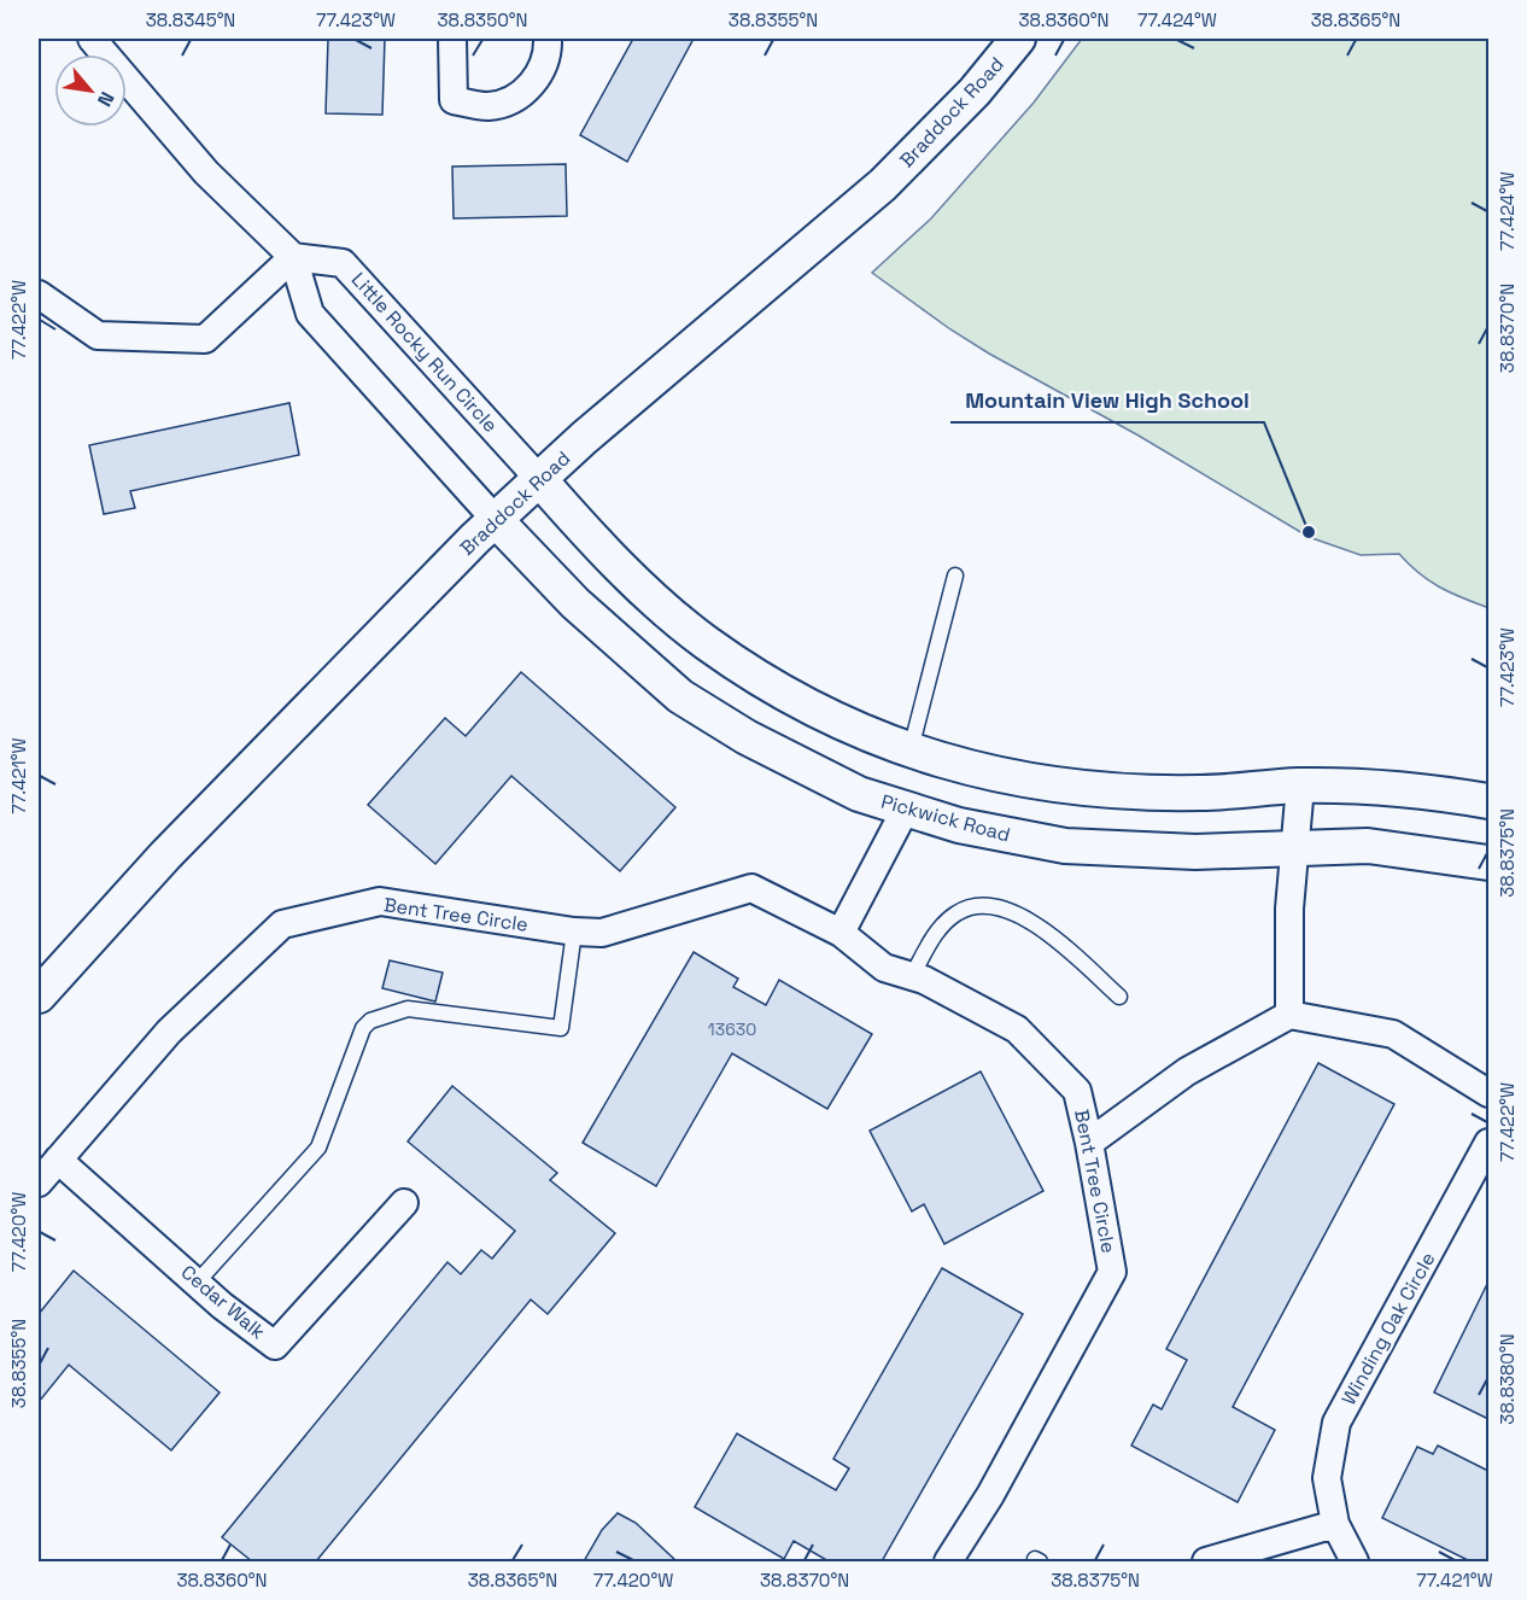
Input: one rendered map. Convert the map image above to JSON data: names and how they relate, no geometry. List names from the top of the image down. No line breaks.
{"streets":{"street":["Braddock Road","Little Rocky Run Circle","Pickwick Road","Bent Tree Circle","Cedar Walk","Winding Oak Circle"]},"crossings":[["Braddock Road","Little Rocky Run Circle"],["Braddock Road","Pickwick Road"],["Bent Tree Circle","Cedar Walk"]],"places":["Mountain View High School"],"house_numbers":["13630"],"north":"bottom right","coordinates":["38.8345°N","77.423°W","38.8350°N","38.8355°N","38.8360°N","77.424°W","38.8365°N","77.422°W","38.8370°N","77.421°W","38.8375°N","77.420°W","38.8380°N"]}
